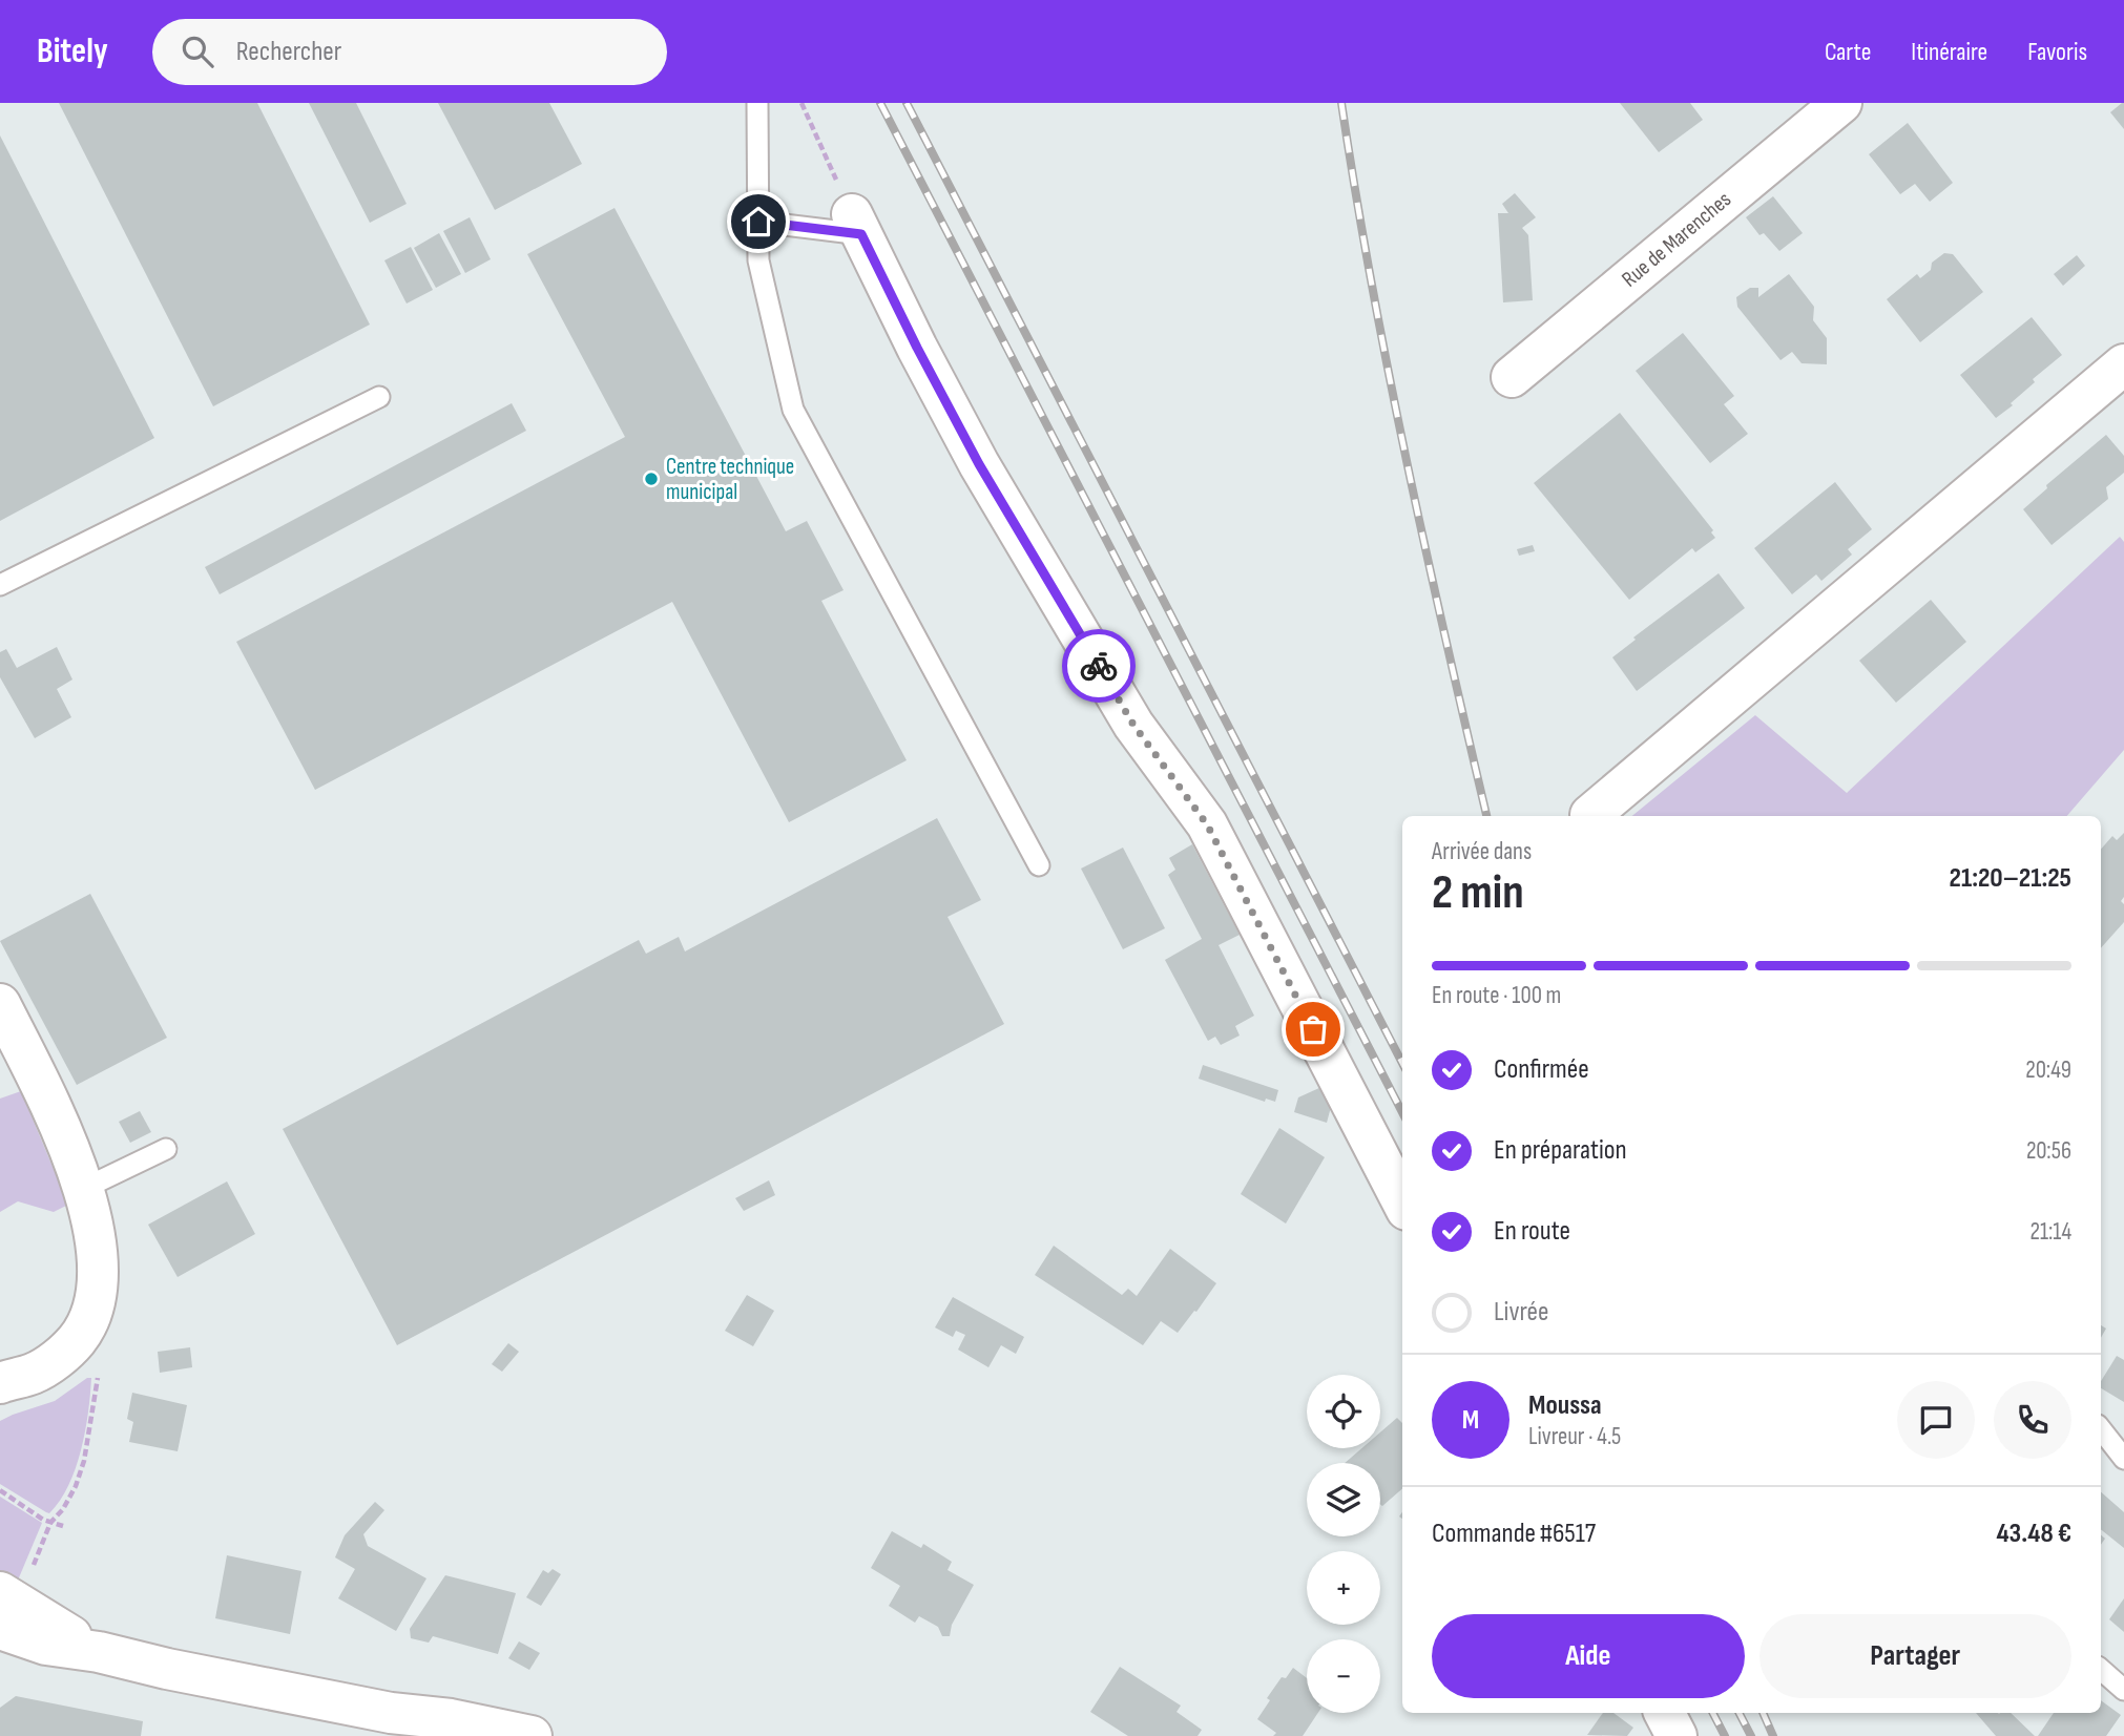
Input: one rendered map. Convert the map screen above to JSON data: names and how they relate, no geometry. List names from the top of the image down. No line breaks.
{"streets":{"street":["Rue de Marenches"]},"places":["Centre technique municipal"],"page":{"header":"Bitely","search":"Rechercher","nav":["Carte","Itinéraire","Favoris"],"heading":["2 min","Arrivée dans","21:20–21:25"],"panel":["Moussa","Livreur · 4.5","Commande #6517","43.48 €"],"bar":"En route · 100 m","list":[["Confirmée","20:49"],["En préparation","20:56"],["En route","21:14"],"Livrée"],"map_buttons":["+","−"],"round":"M","buttons":["Aide","Partager"]}}
